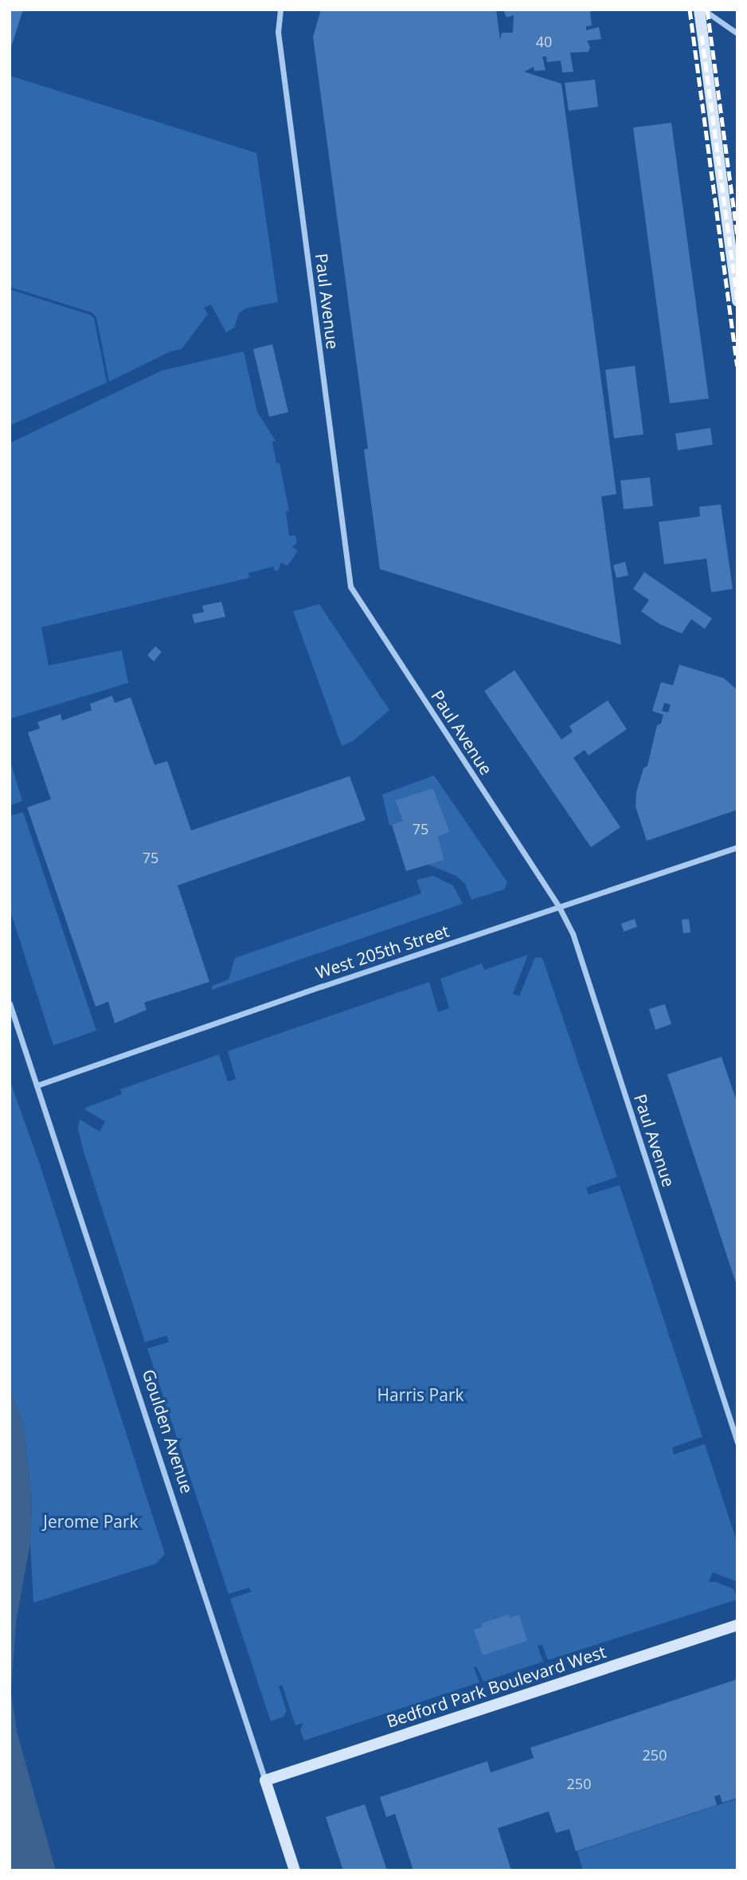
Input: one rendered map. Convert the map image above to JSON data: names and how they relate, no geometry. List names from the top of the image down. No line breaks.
{"streets":{"street":["Paul Avenue","West 205th Street","Goulden Avenue","Bedford Park Boulevard West"]},"crossings":[["Paul Avenue","West 205th Street"],["West 205th Street","Goulden Avenue"],["Goulden Avenue","Bedford Park Boulevard West"]],"parks":["Harris Park","Jerome Park"],"house_numbers":["40","75","75","250","250"]}
